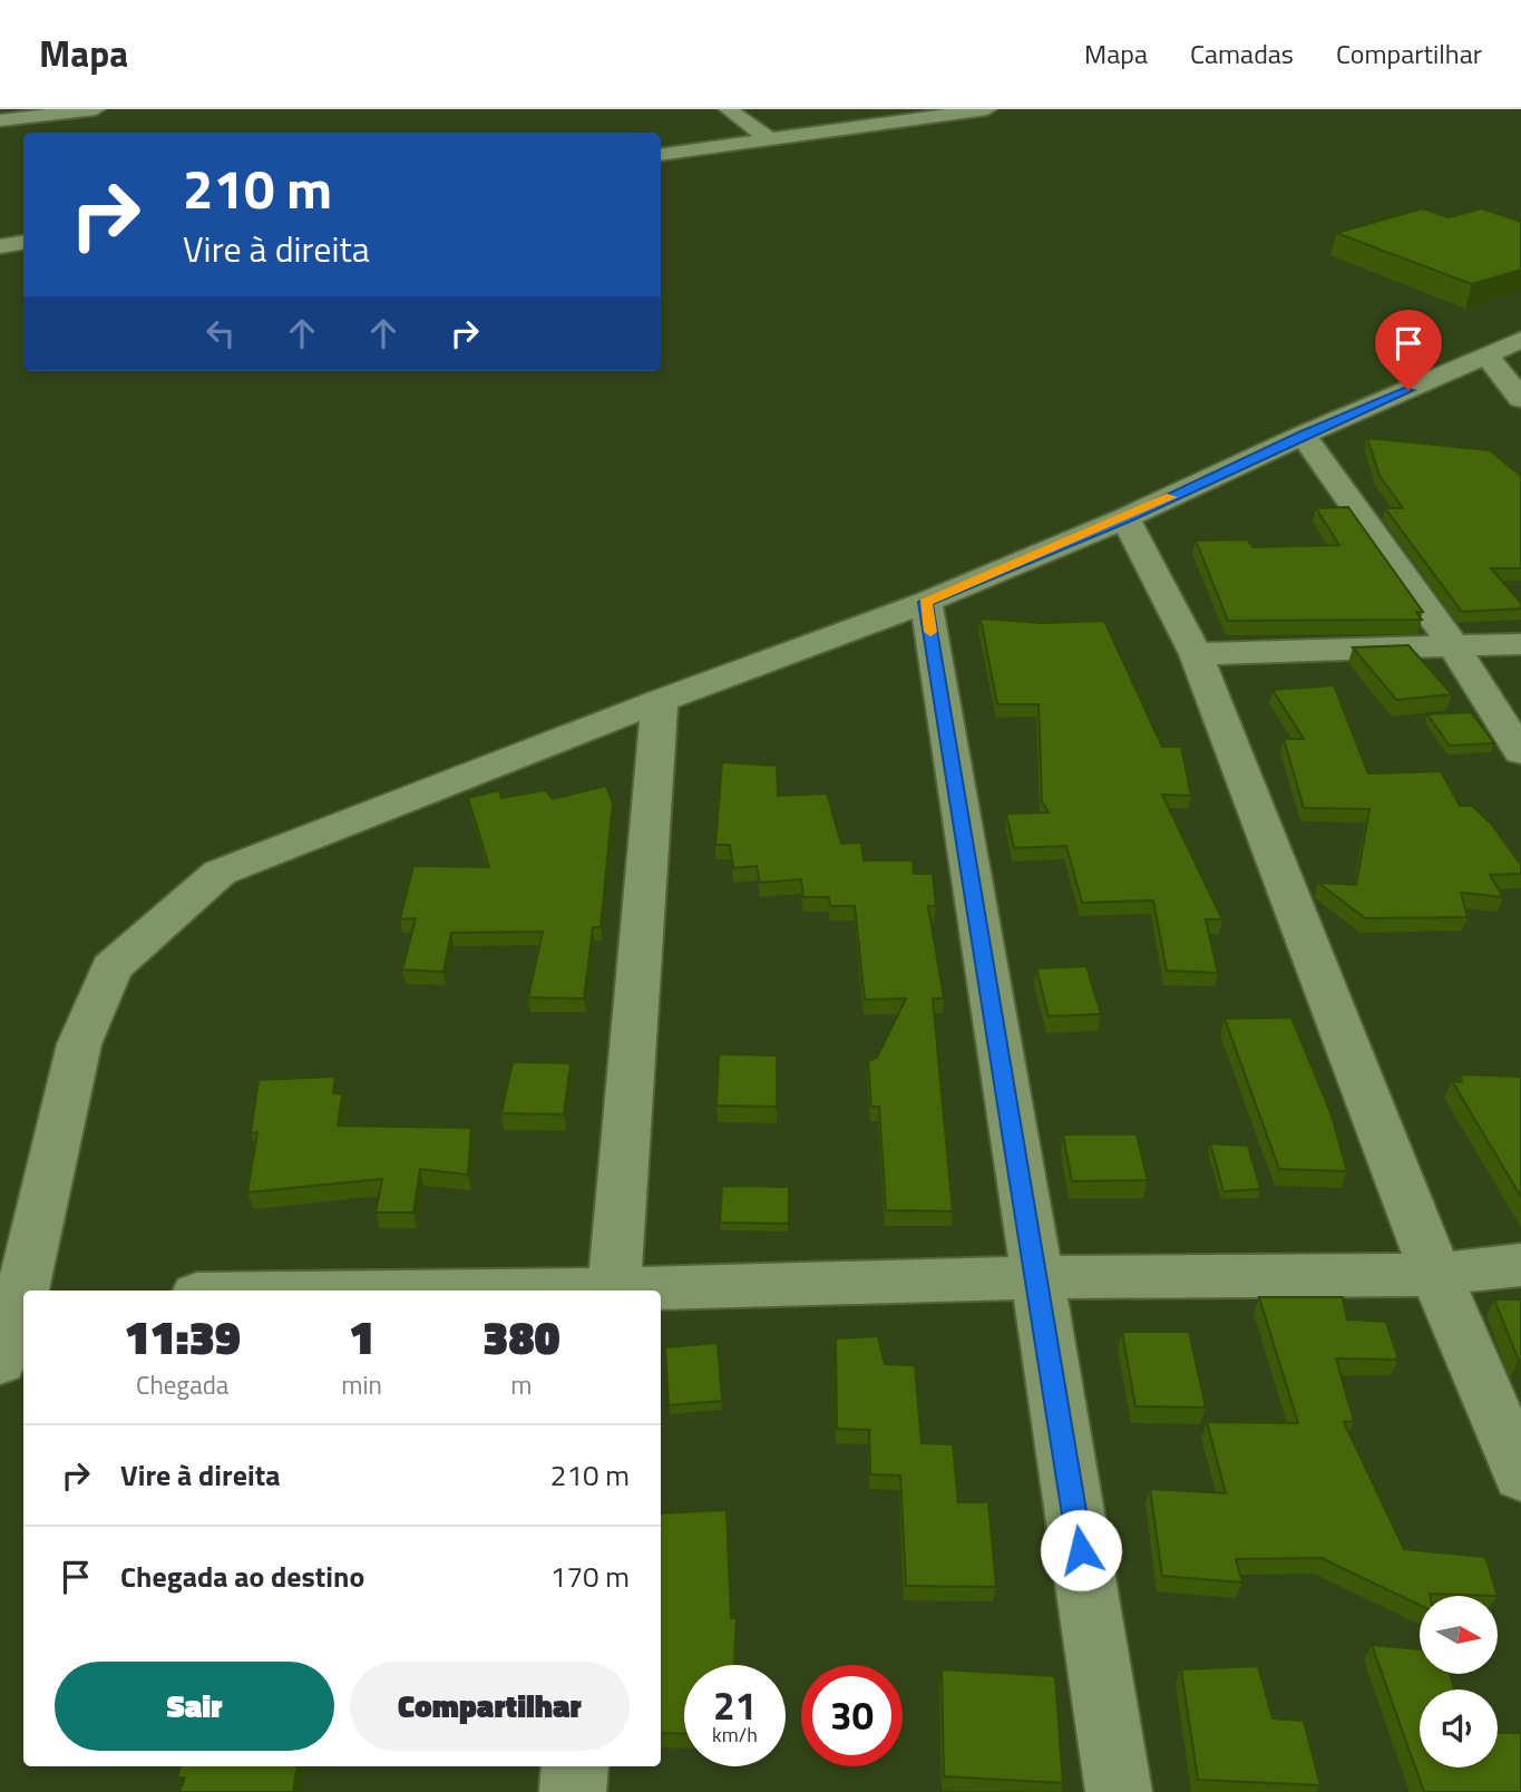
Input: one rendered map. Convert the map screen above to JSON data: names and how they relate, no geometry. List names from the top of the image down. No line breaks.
{"north":"right","page":{"header":"Mapa","nav":["Mapa","Camadas","Compartilhar"],"turn":["210 m","Vire à direita"],"eta":["11:39","Chegada","1","min","380","m"],"list":[{"name":"Vire à direita","value":"210 m"},{"name":"Chegada ao destino","value":"170 m"}],"buttons":["Sair","Compartilhar"],"speed":"21 km/h","limit":"30"}}
